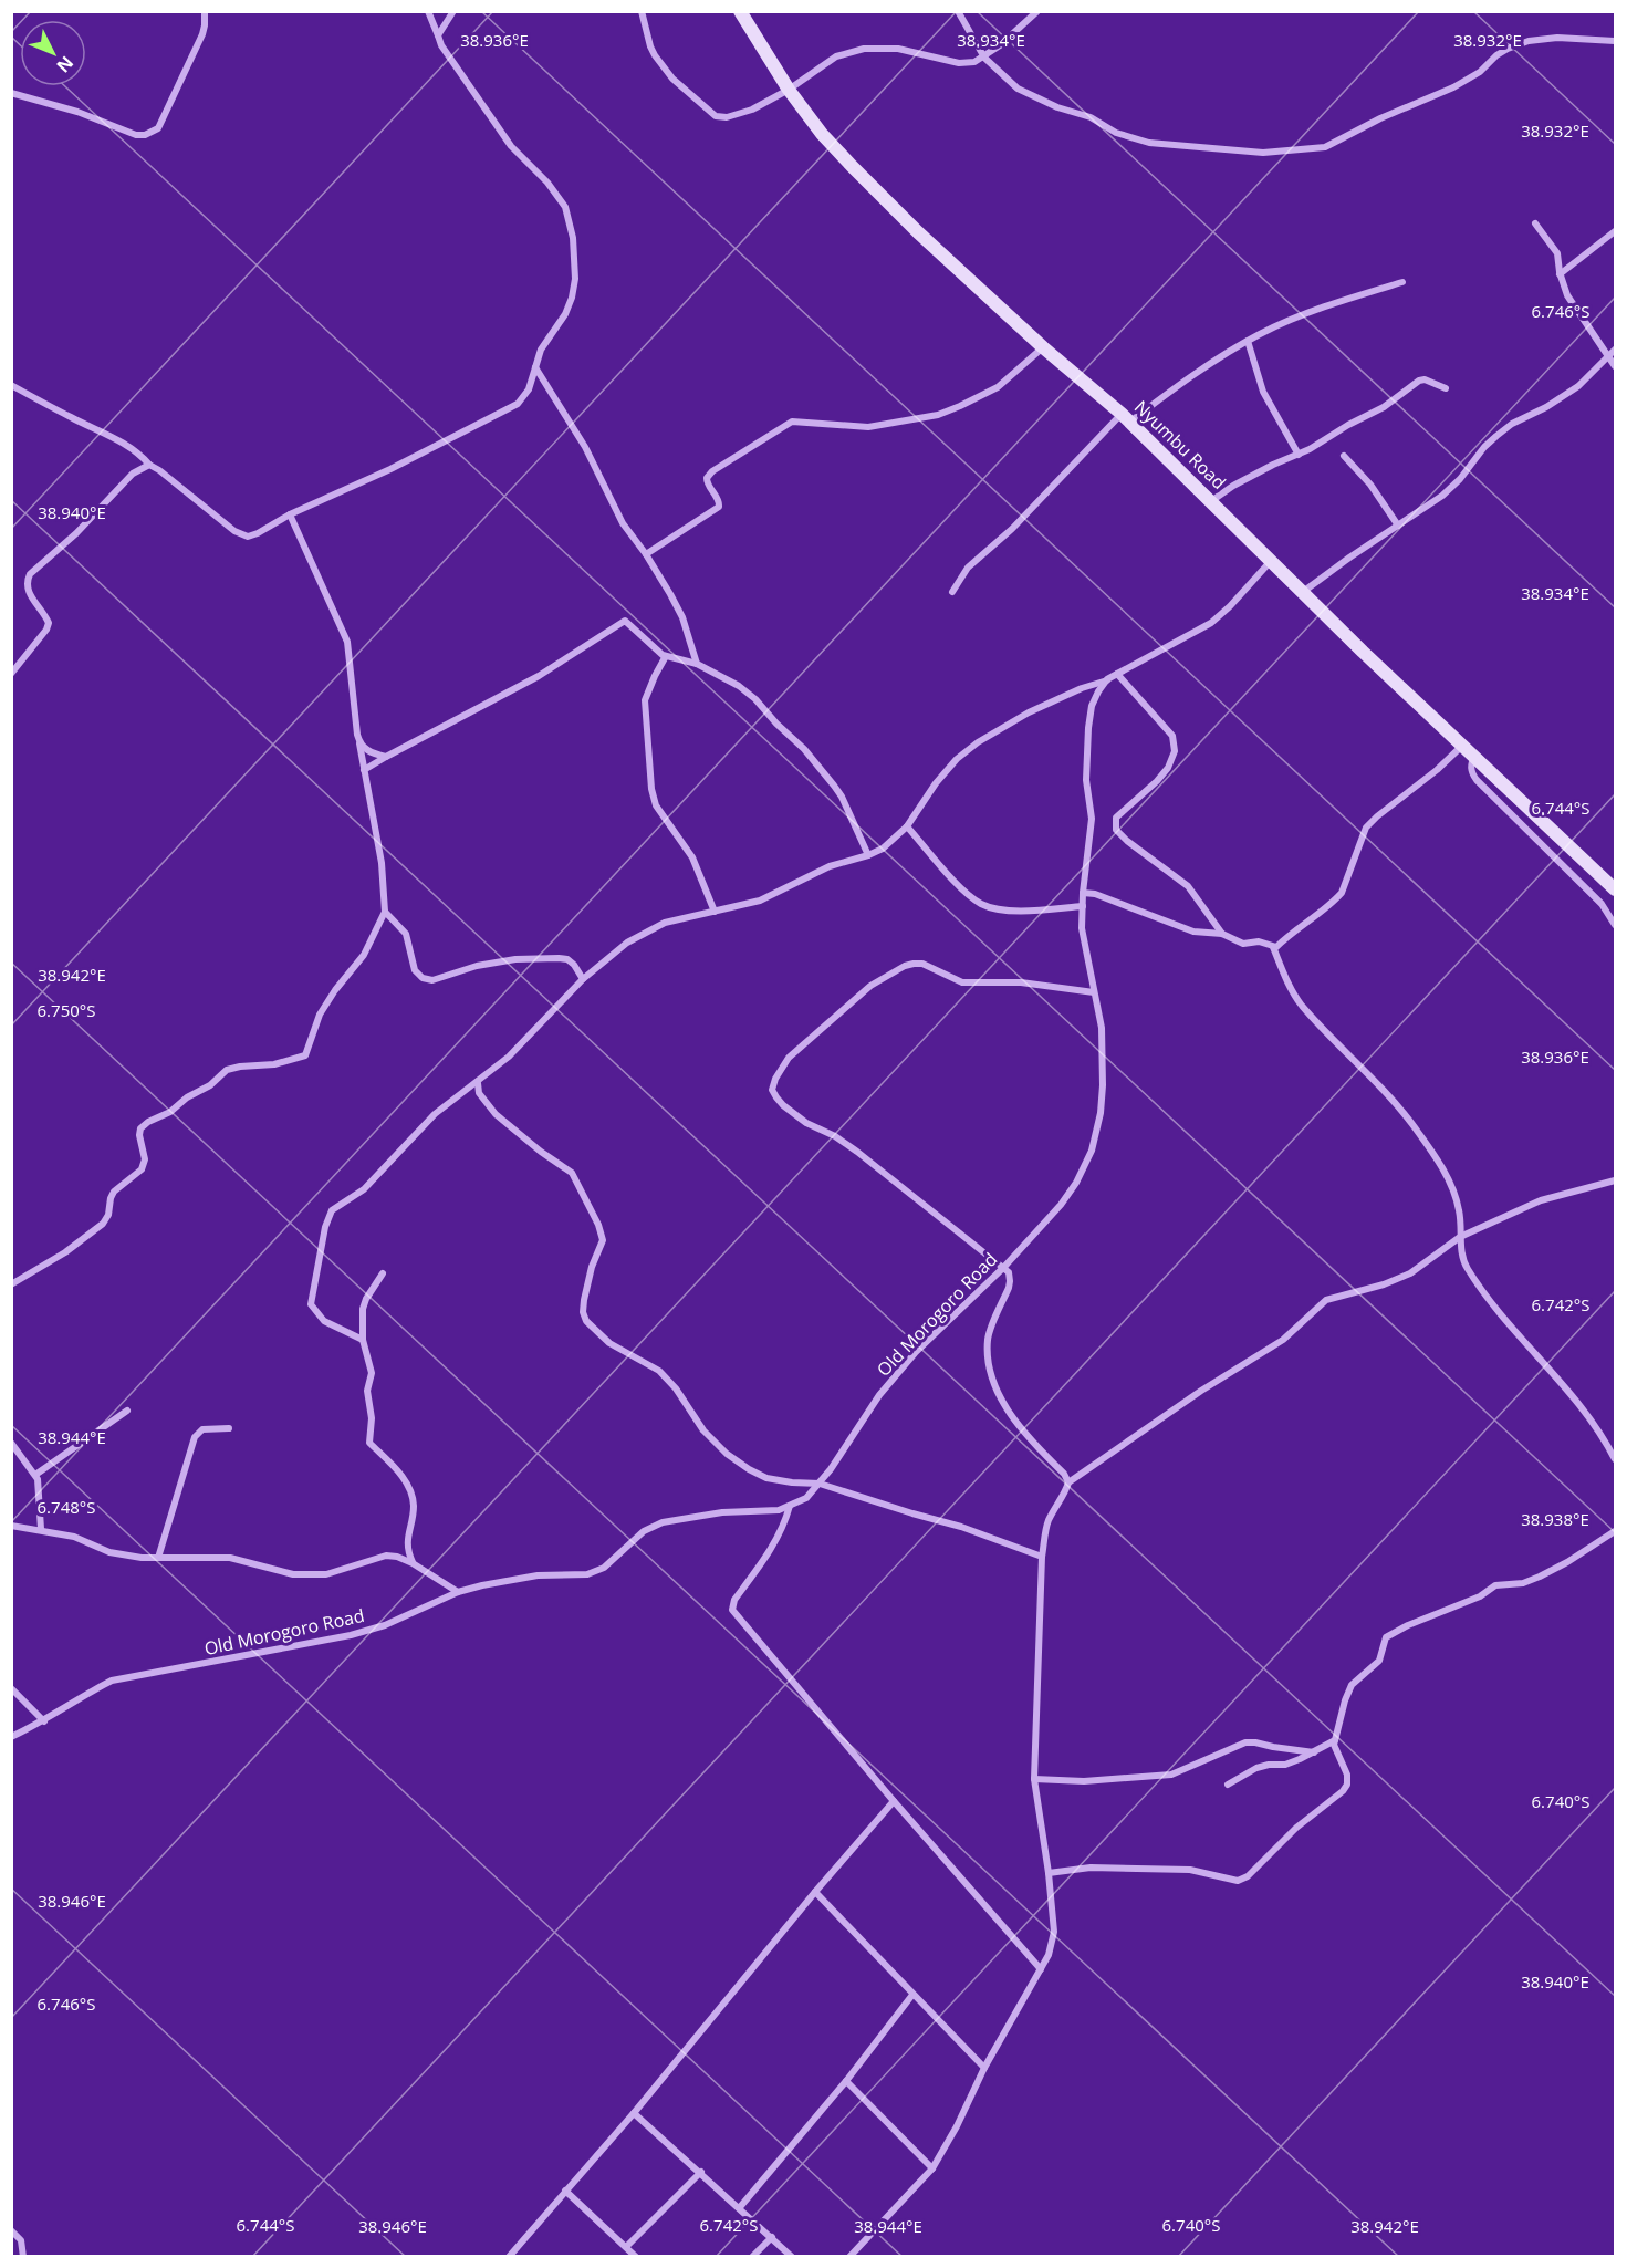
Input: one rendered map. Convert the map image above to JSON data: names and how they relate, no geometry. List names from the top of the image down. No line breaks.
{"streets":{"street":["Nyumbu Road","Old Morogoro Road"]},"north":"bottom right","coordinates":["38.936°E","38.934°E","38.932°E","6.746°S","38.940°E","6.744°S","38.942°E","6.750°S","6.742°S","38.944°E","6.748°S","38.938°E","6.740°S","38.946°E"]}
